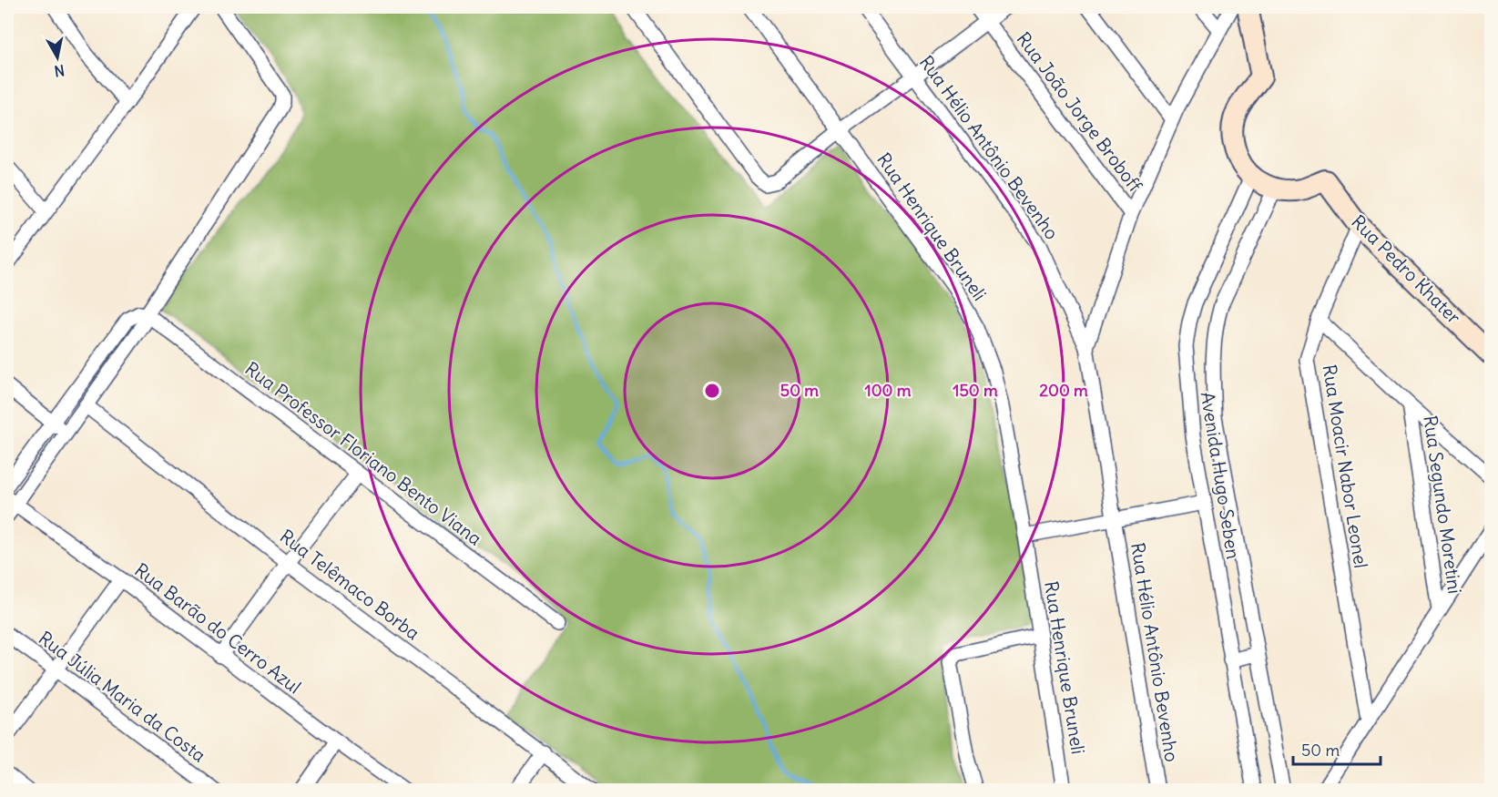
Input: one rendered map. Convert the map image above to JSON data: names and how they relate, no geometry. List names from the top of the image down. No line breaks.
{"streets":{"street":["Rua João Jorge Broboff","Rua Hélio Antônio Bevenho","Rua Henrique Bruneli","Rua Pedro Khater","Rua Professor Floriano Bento Viana","Rua Moacir Nabor Leonel","Avenida Hugo Seben","Rua Segundo Moretini","Rua Telêmaco Borba","Rua Barão do Cerro Azul","Rua Júlia Maria da Costa"]},"crossings":[["Rua Pedro Khater","Rua Moacir Nabor Leonel"],["Rua Pedro Khater","Avenida Hugo Seben"]],"scale_bar":"50 m","north":"bottom","rings":["50 m","100 m","150 m","200 m"]}
